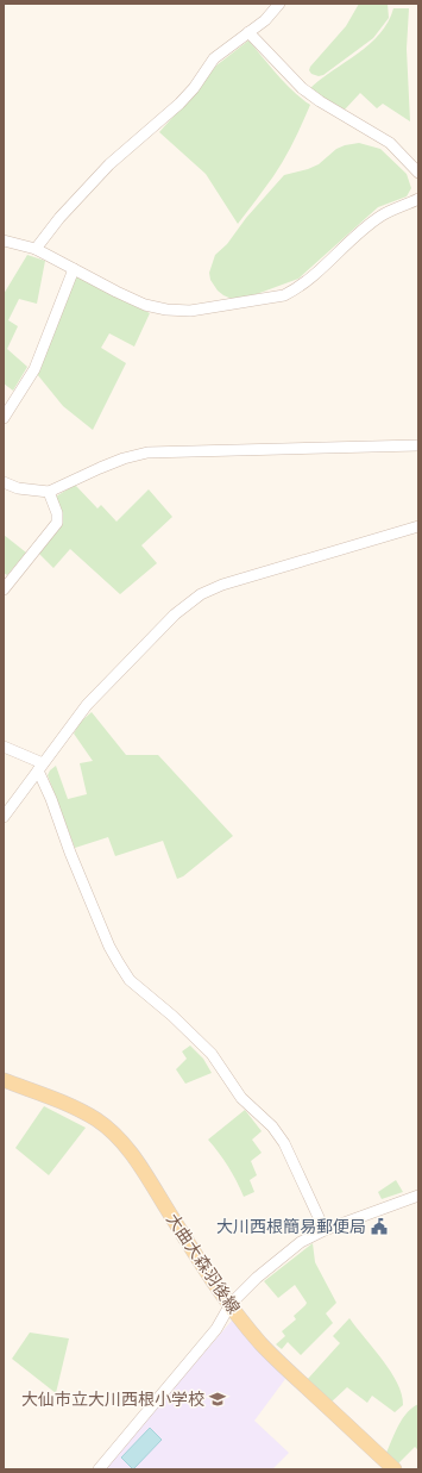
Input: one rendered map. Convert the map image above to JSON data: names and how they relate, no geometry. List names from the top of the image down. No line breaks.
{"streets":{"main road":["大曲大森羽後線"]},"places":{"public building":["大川西根簡易郵便局"],"school or university":["大仙市立大川西根小学校"]}}
